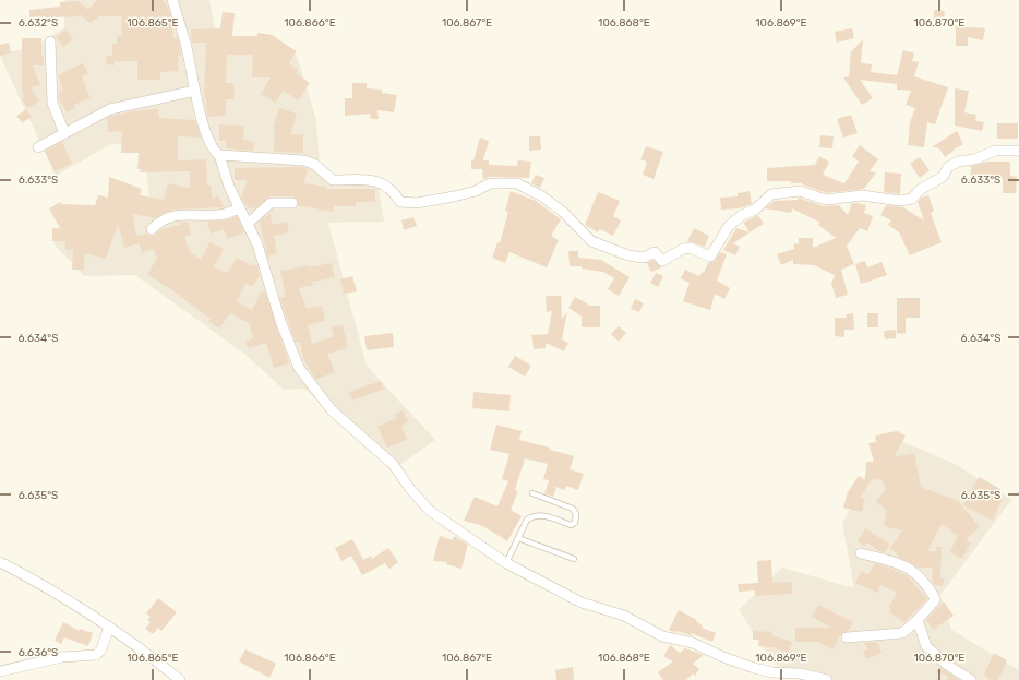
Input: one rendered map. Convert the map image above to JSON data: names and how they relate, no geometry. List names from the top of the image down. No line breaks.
{"coordinates":["106.865°E","106.866°E","106.867°E","106.868°E","106.869°E","106.870°E","6.632°S","6.633°S","6.634°S","6.635°S","6.636°S"]}
